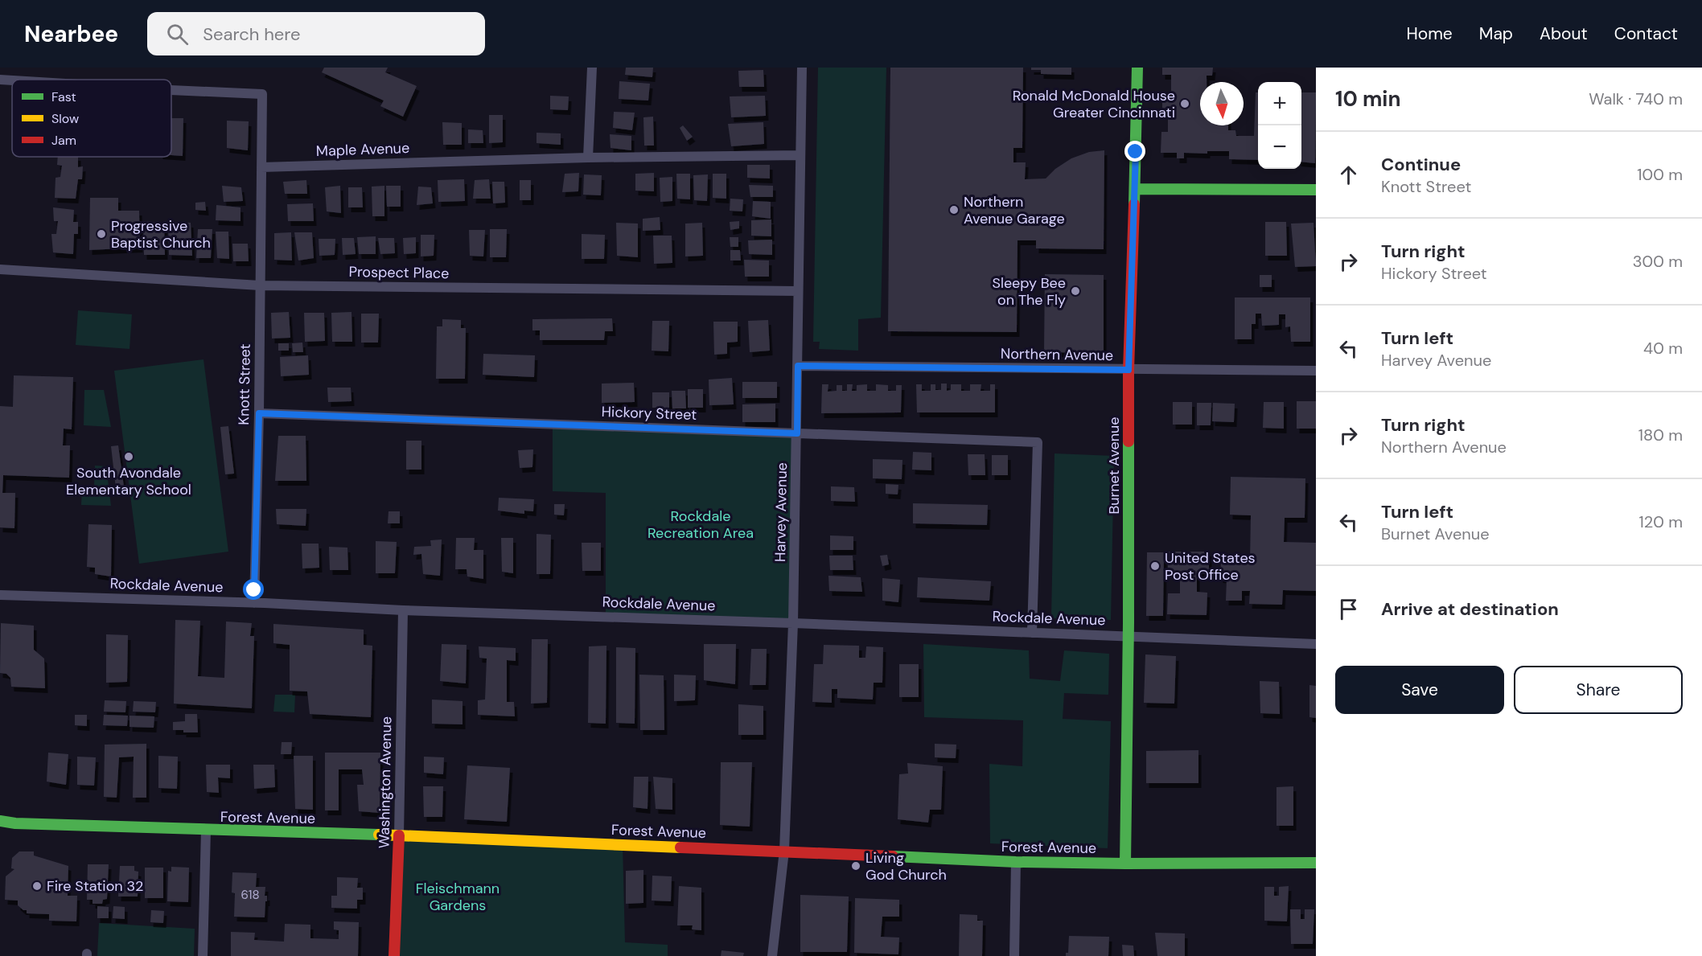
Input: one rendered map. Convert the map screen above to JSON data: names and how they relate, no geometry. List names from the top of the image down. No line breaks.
{"streets":{"street":["Maple Avenue","Prospect Place","Northern Avenue","Knott Street","Hickory Street","Burnet Avenue","Harvey Avenue","Rockdale Avenue","Washington Avenue","Forest Avenue"]},"crossings":[["Maple Avenue","Knott Street"],["Maple Avenue","Harvey Avenue"],["Prospect Place","Knott Street"],["Prospect Place","Harvey Avenue"],["Northern Avenue","Burnet Avenue"],["Northern Avenue","Harvey Avenue"],["Knott Street","Hickory Street"],["Knott Street","Rockdale Avenue"],["Hickory Street","Harvey Avenue"],["Hickory Street","Rockdale Avenue"],["Burnet Avenue","Rockdale Avenue"],["Burnet Avenue","Forest Avenue"],["Harvey Avenue","Rockdale Avenue"],["Harvey Avenue","Forest Avenue"],["Rockdale Avenue","Washington Avenue"],["Washington Avenue","Forest Avenue"]],"parks":["Rockdale Recreation Area","Fleischmann Gardens"],"places":["Ronald McDonald House Greater Cincinnati","Northern Avenue Garage","Progressive Baptist Church","Sleepy Bee on The Fly","South Avondale Elementary School","United States Post Office","Living God Church","Fire Station 32"],"house_numbers":["618"],"legend":["Fast","Slow","Jam"],"north":"bottom","page":{"header":"Nearbee","search":"Search here","nav":["Home","Map","About","Contact"],"heading":["10 min","Walk · 740 m"],"map_buttons":["+","−"],"list":[["Continue","Knott Street","100 m"],["Turn right","Hickory Street","300 m"],["Turn left","Harvey Avenue","40 m"],["Turn right","Northern Avenue","180 m"],["Turn left","Burnet Avenue","120 m"],"Arrive at destination"],"buttons":["Save","Share"]}}
